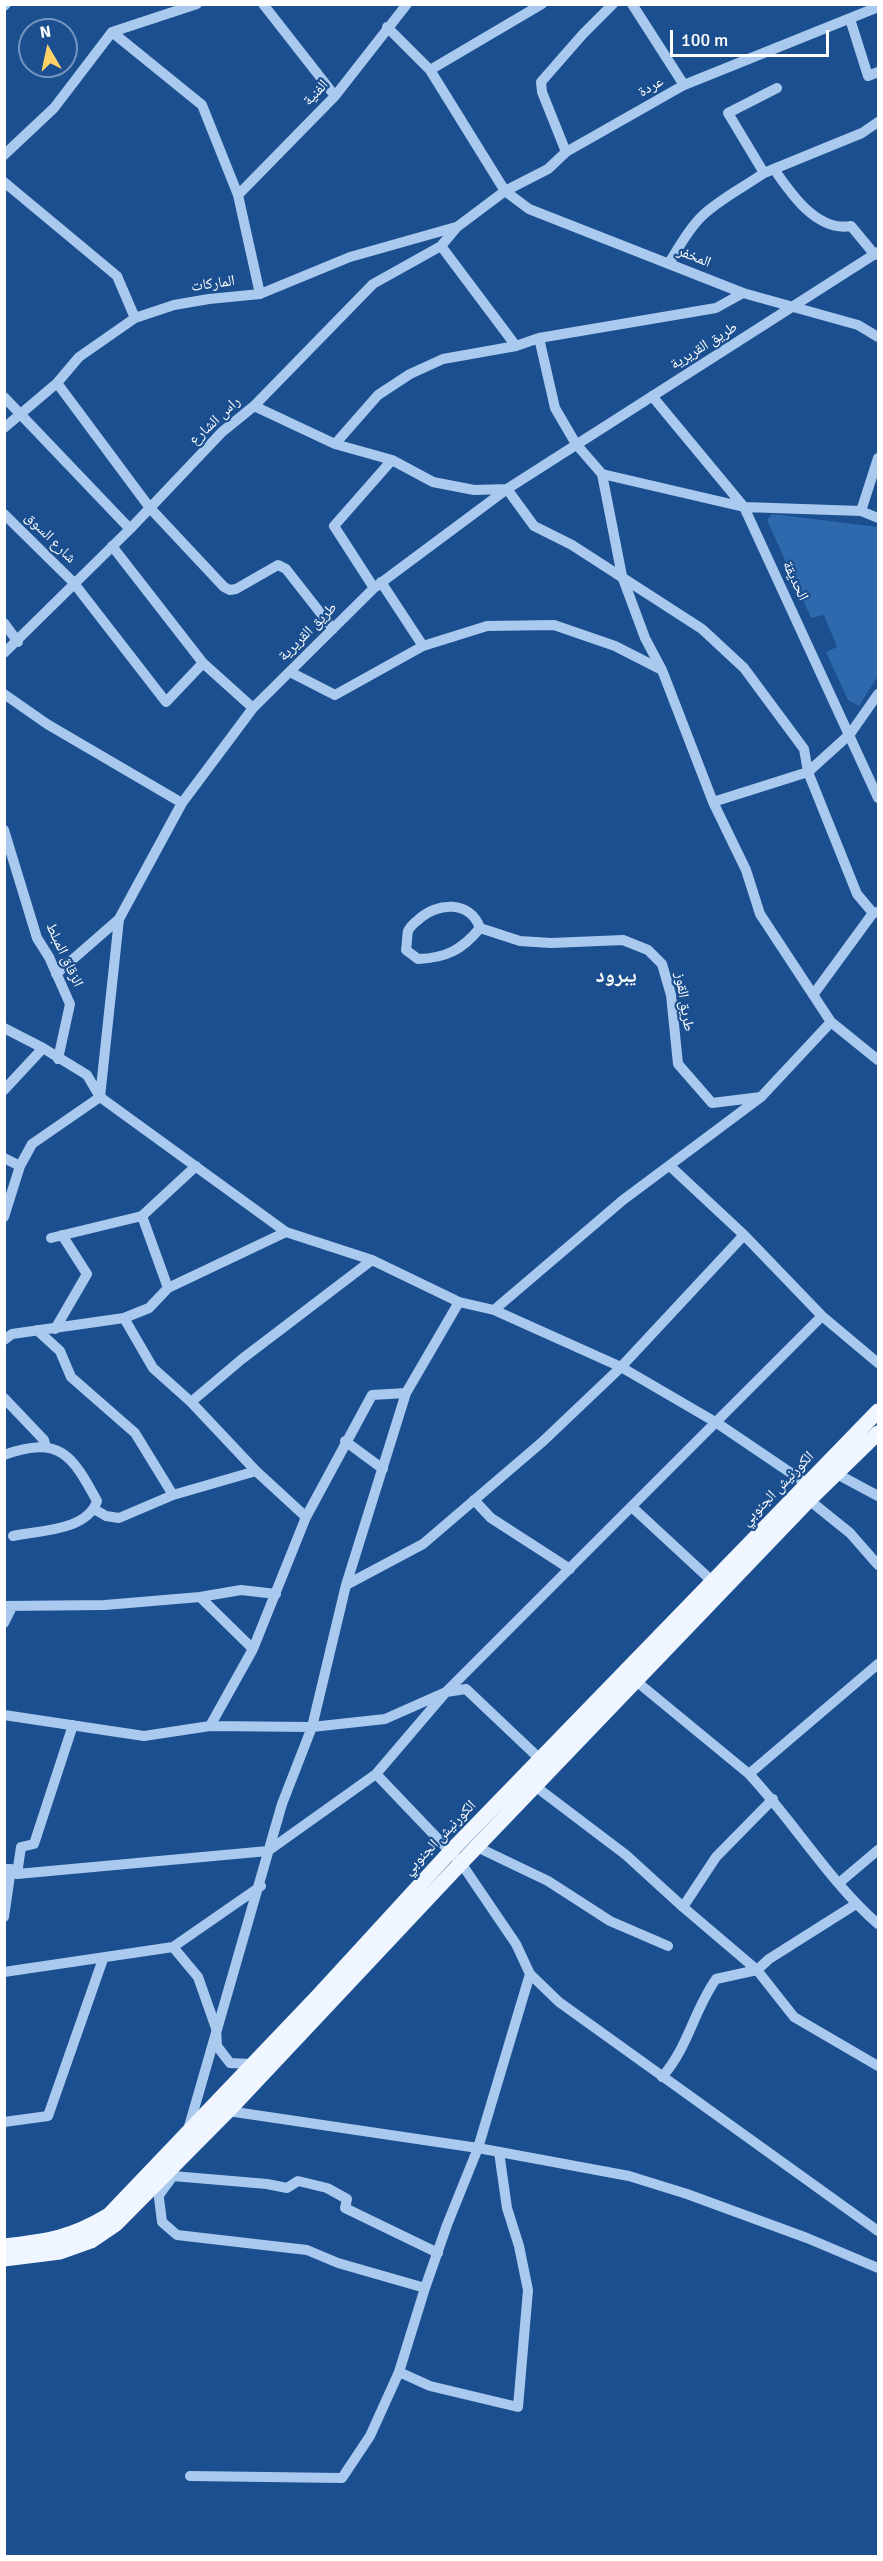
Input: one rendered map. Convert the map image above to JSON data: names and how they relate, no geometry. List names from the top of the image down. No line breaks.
{"streets":{"main road":["الكورنيش الجنوبي"],"street":["عردة","الفنية","المخفر","الماركات","طريق القريرية","راس الشارع","شارع السوق","الحديقة","الزقاق المبلط","طريق القوز"]},"crossings":[["عردة","المخفر"],["عردة","الماركات"],["عردة","راس الشارع"],["المخفر","طريق القريرية"],["الماركات","راس الشارع"],["طريق القريرية","الحديقة"],["راس الشارع","شارع السوق"]],"districts":["يبرود"],"scale_bar":"100 m","north":"top"}
